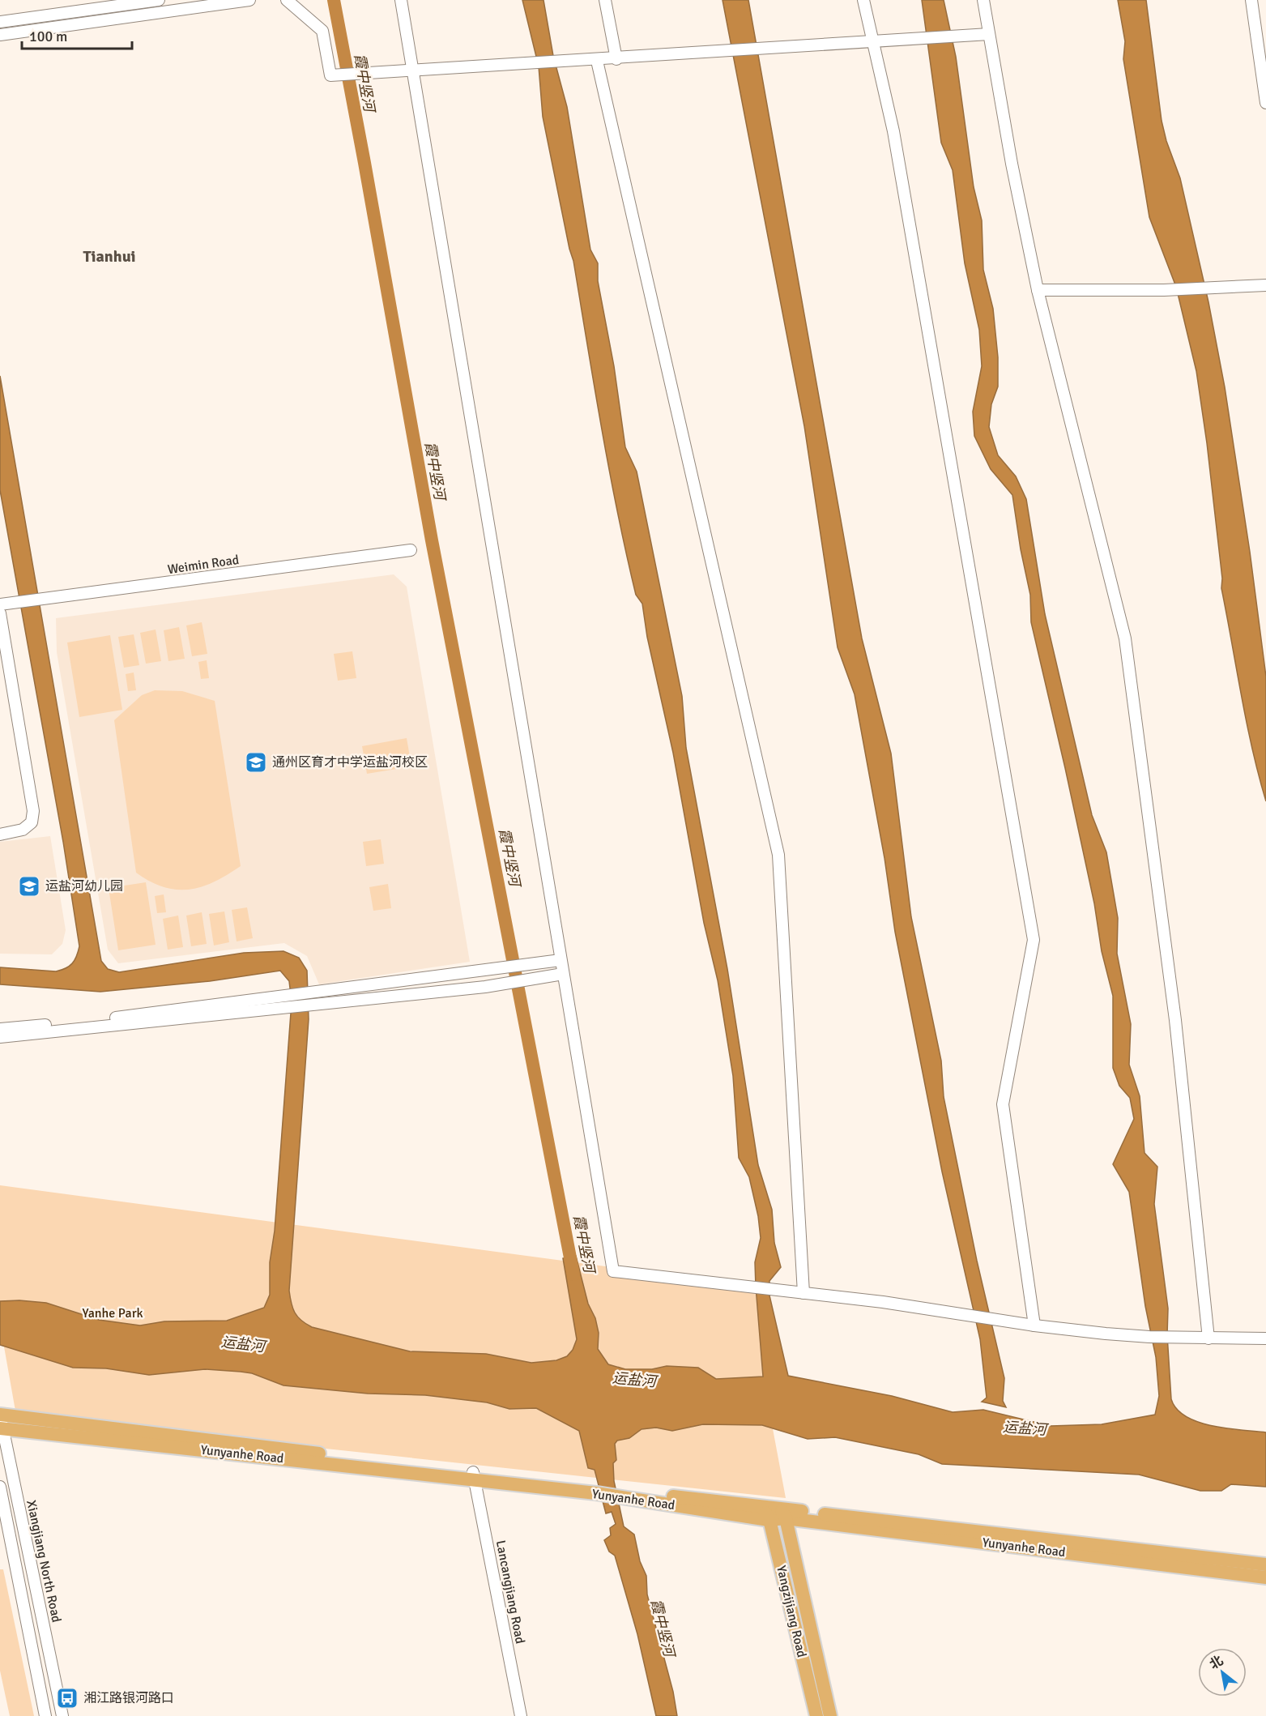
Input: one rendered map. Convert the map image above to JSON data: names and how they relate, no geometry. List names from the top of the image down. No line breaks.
{"streets":{"main road":["Yunyanhe Road","Yangzijiang Road"],"street":["Weimin Road","Xiangjiang North Road","Lancangjiang Road"]},"crossings":[["Yunyanhe Road","Xiangjiang North Road"],["Yunyanhe Road","Lancangjiang Road"],["Yunyanhe Road","Yangzijiang Road"]],"districts":["Tianhui"],"water":["霞中竖河","运盐河"],"parks":["Yanhe Park"],"places":{"school or university":["通州区育才中学运盐河校区","运盐河幼儿园"],"bus stop":["湘江路银河路口"]},"scale_bar":"100 m","north":"top left"}
